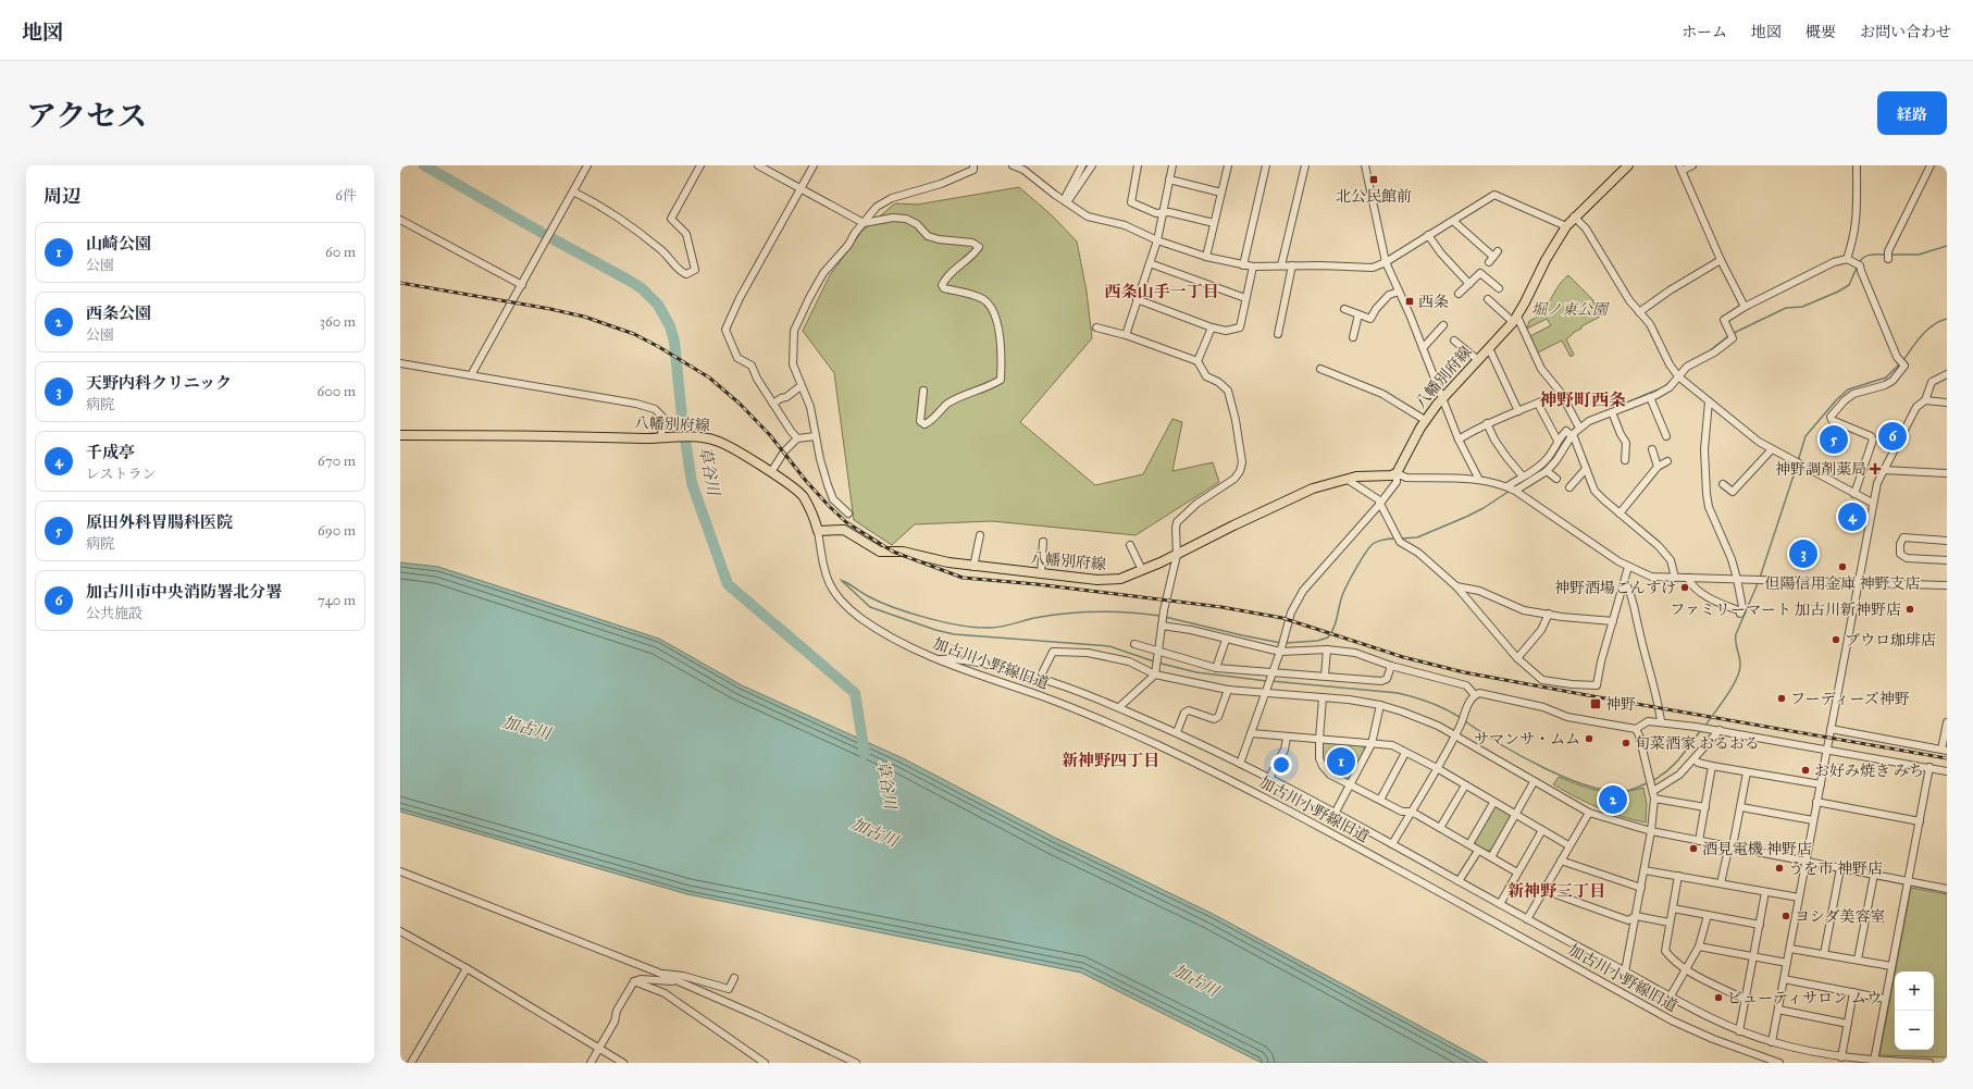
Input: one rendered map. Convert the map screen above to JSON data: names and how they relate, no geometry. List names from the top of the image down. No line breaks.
{"streets":{"main road":["八幡別府線"],"street":["加古川小野線旧道"]},"crossings":[["八幡別府線","加古川小野線旧道"]],"districts":["西条山手一丁目","神野町西条","新神野四丁目","新神野三丁目"],"water":["草谷川","加古川"],"parks":["堀ノ東公園"],"places":{"transit":["北公民館前","西条","神野"],"health":["神野調剤薬局"],"other":["但陽信用金庫 神野支店","神野酒場ごんすけ","ファミリーマート 加古川新神野店","ブウロ珈琲店","フーディーズ神野","サマンサ・ムム","旬菜酒家 おるおる","お好み焼き みち","酒見電機 神野店","うを市 神野店","ヨシダ美容室","ビューティサロン ムウ"]},"page":{"header":"地図","nav":["ホーム","地図","概要","お問い合わせ"],"title":"アクセス","buttons":"経路","heading":["周辺","6件"],"list":[{"mark":"1","name":"山崎公園","note":"公園","value":"60 m"},{"mark":"2","name":"西条公園","note":"公園","value":"360 m"},{"mark":"3","name":"天野内科クリニック","note":"病院","value":"600 m"},{"mark":"4","name":"千成亭","note":"レストラン","value":"670 m"},{"mark":"5","name":"原田外科胃腸科医院","note":"病院","value":"690 m"},{"mark":"6","name":"加古川市中央消防署北分署","note":"公共施設","value":"740 m"}],"pins":["6","5","4","3","1","2"],"map_buttons":["+","−"]}}
